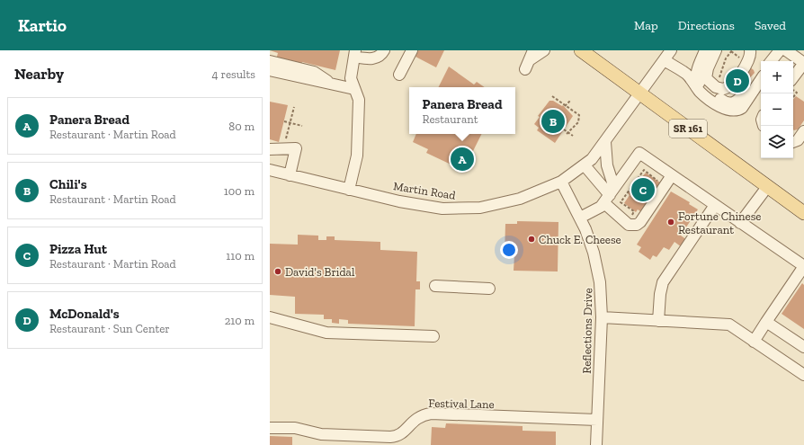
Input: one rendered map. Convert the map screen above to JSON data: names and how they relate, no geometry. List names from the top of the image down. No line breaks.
{"streets":{"main road":["SR 161"],"street":["Martin Road","Reflections Drive","Festival Lane"]},"crossings":[["SR 161","Martin Road"],["Martin Road","Reflections Drive"],["Reflections Drive","Festival Lane"]],"places":["Fortune Chinese Restaurant","Chuck E. Cheese","David's Bridal"],"page":{"header":"Kartio","nav":["Map","Directions","Saved"],"heading":["Nearby","4 results"],"map_buttons":["+","−"],"pins":["D","B","A","C"],"popup":["Panera Bread","Restaurant"],"list":[{"mark":"A","name":"Panera Bread","note":"Restaurant · Martin Road","value":"80 m"},{"mark":"B","name":"Chili's","note":"Restaurant · Martin Road","value":"100 m"},{"mark":"C","name":"Pizza Hut","note":"Restaurant · Martin Road","value":"110 m"},{"mark":"D","name":"McDonald's","note":"Restaurant · Sun Center","value":"210 m"}]}}
